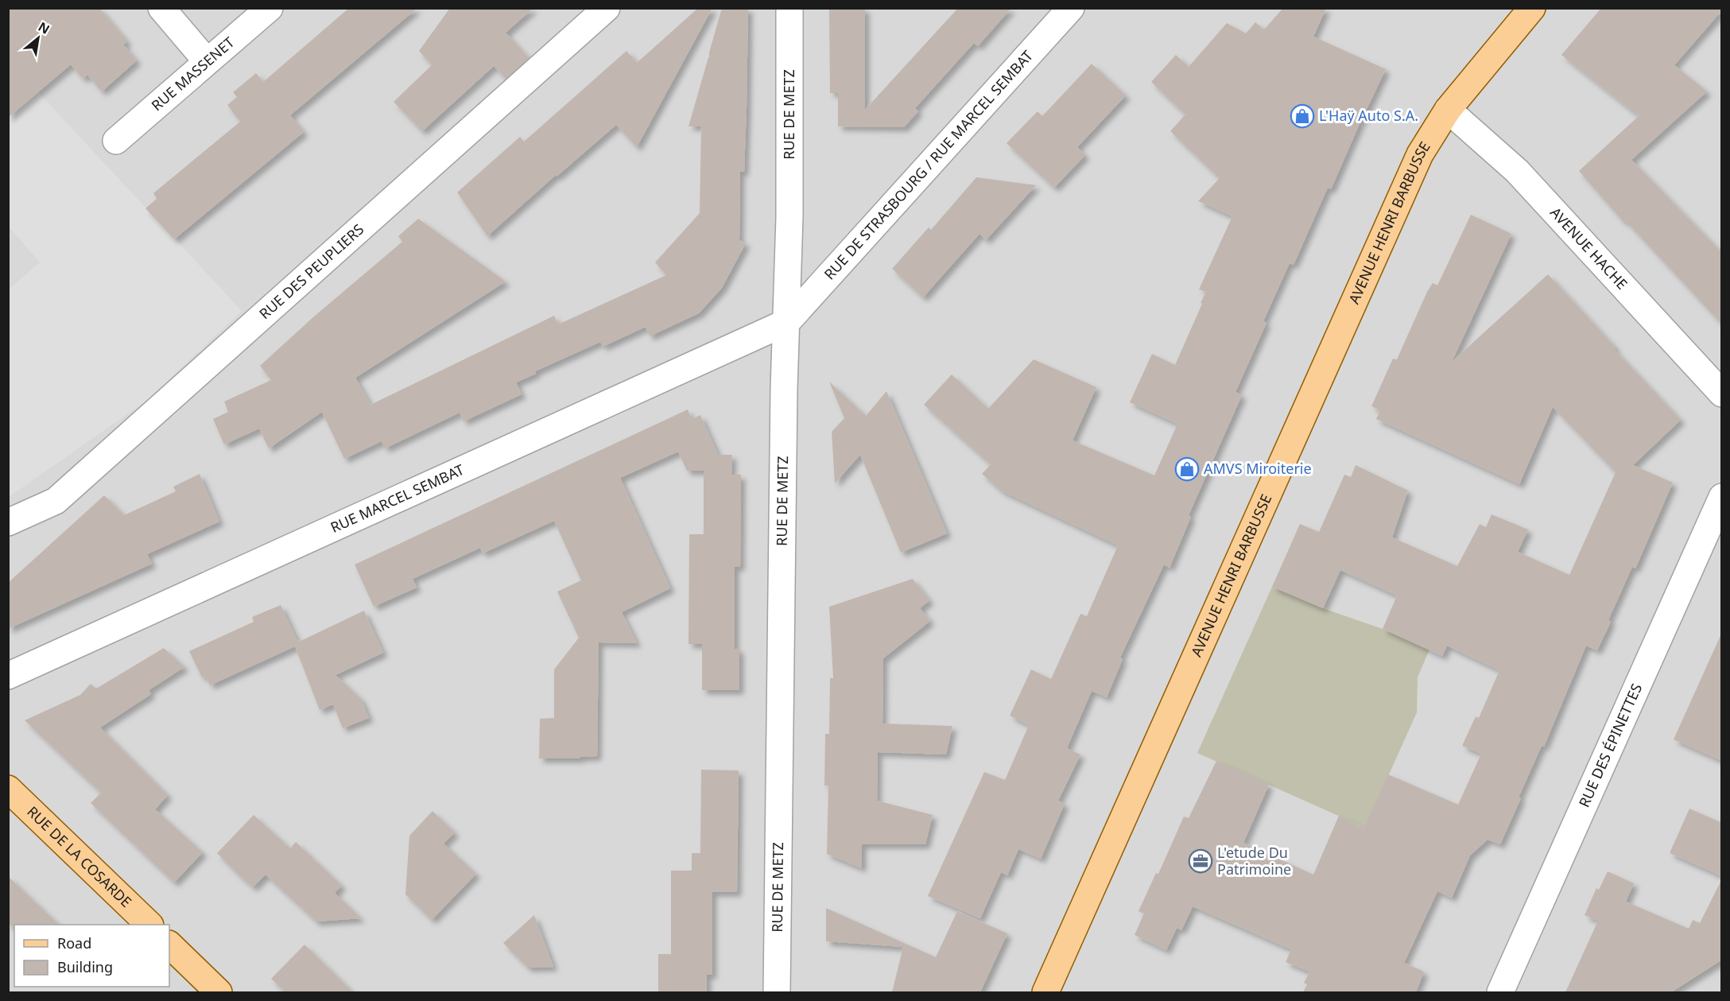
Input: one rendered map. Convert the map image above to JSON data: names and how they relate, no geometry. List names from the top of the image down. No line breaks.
{"streets":{"main road":["AVENUE HENRI BARBUSSE","RUE DE LA COSARDE"],"street":["RUE MASSENET","RUE DE METZ","RUE DE STRASBOURG / RUE MARCEL SEMBAT","AVENUE HACHE","RUE DES PEUPLIERS","RUE MARCEL SEMBAT","RUE DES ÉPINETTES"]},"crossings":[["RUE DE METZ","RUE DE STRASBOURG / RUE MARCEL SEMBAT"],["RUE DE METZ","RUE MARCEL SEMBAT"],["RUE DE STRASBOURG / RUE MARCEL SEMBAT","RUE MARCEL SEMBAT"],["AVENUE HENRI BARBUSSE","AVENUE HACHE"]],"places":{"shop":["L'Haÿ Auto S.A.","AMVS Miroiterie"],"office":["L'etude Du Patrimoine"]},"legend":["Road","Building"],"north":"top right"}
